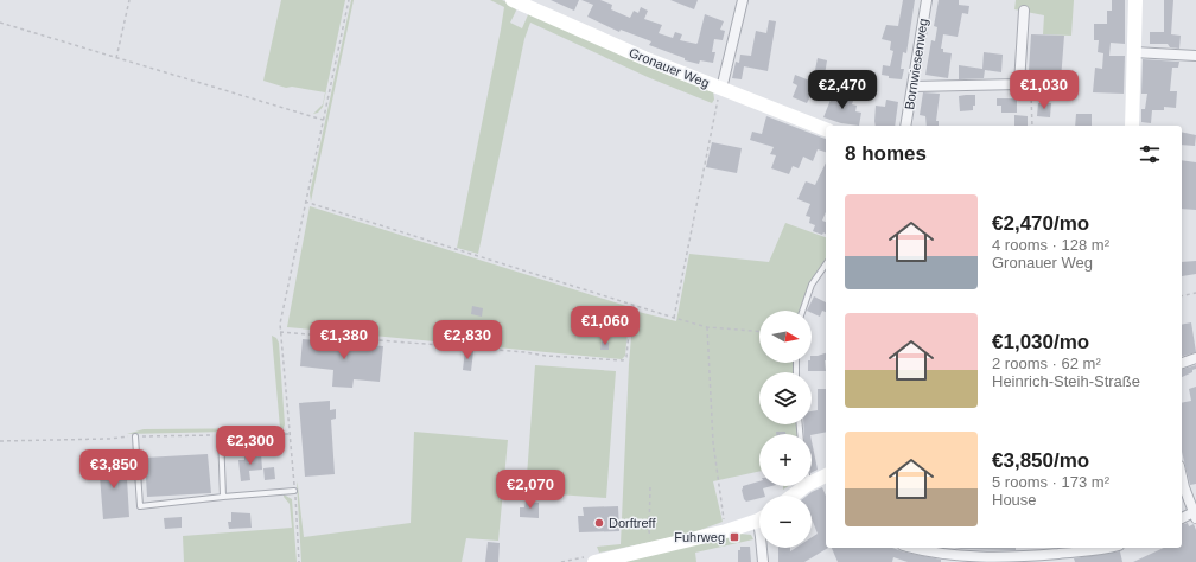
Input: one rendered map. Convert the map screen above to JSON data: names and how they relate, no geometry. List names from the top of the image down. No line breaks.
{"streets":{"main road":["Gronauer Weg"],"street":["Bornwiesenweg"]},"places":{"other":["Dorftreff"],"transit":["Fuhrweg"]},"north":"right","page":{"price":["€2,470","€1,030","€1,060","€1,380","€2,830","€2,300","€3,850","€2,070"],"heading":"8 homes","list":[{"name":"€2,470/mo","note":"4 rooms · 128 m² · Gronauer Weg"},{"name":"€1,030/mo","note":"2 rooms · 62 m² · Heinrich-Steih-Straße"},{"name":"€3,850/mo","note":"5 rooms · 173 m² · House"}],"map_buttons":["+","−"]}}
